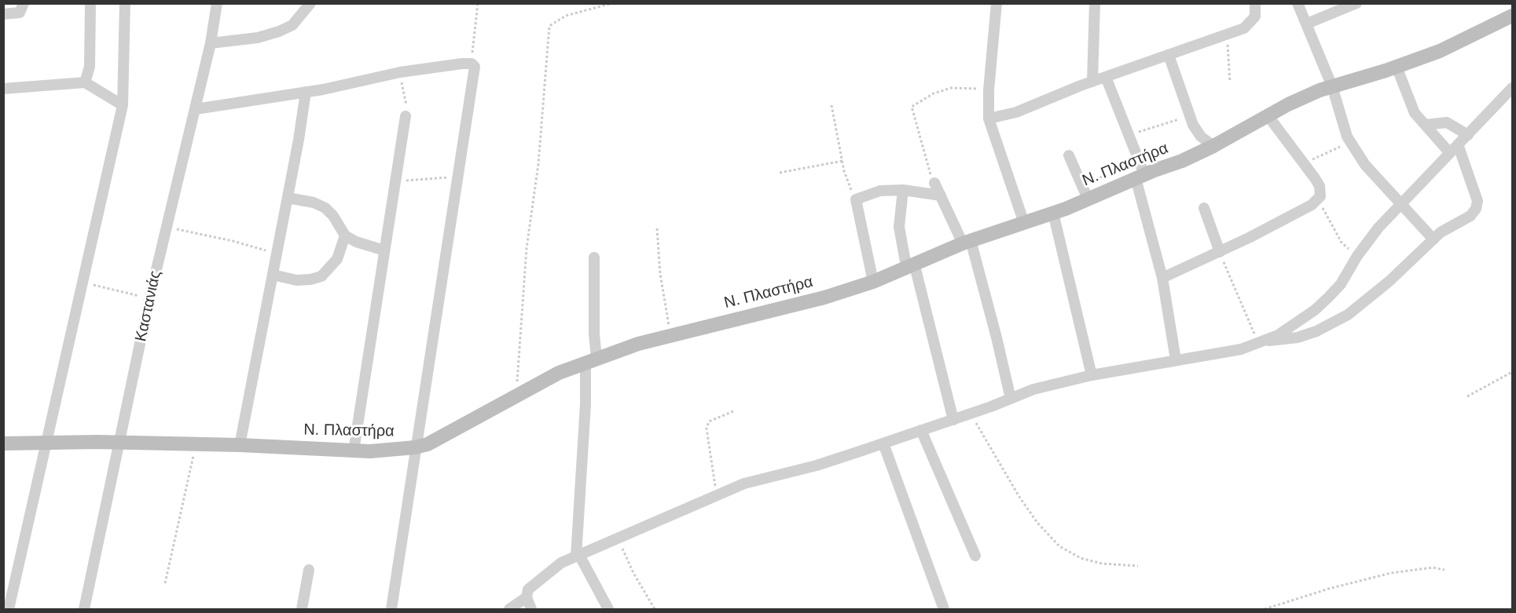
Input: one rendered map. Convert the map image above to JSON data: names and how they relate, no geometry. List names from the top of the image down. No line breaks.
{"streets":{"street":["Ν. Πλαστήρα","Καστανιάς"]},"crossings":[["Ν. Πλαστήρα","Καστανιάς"]]}
